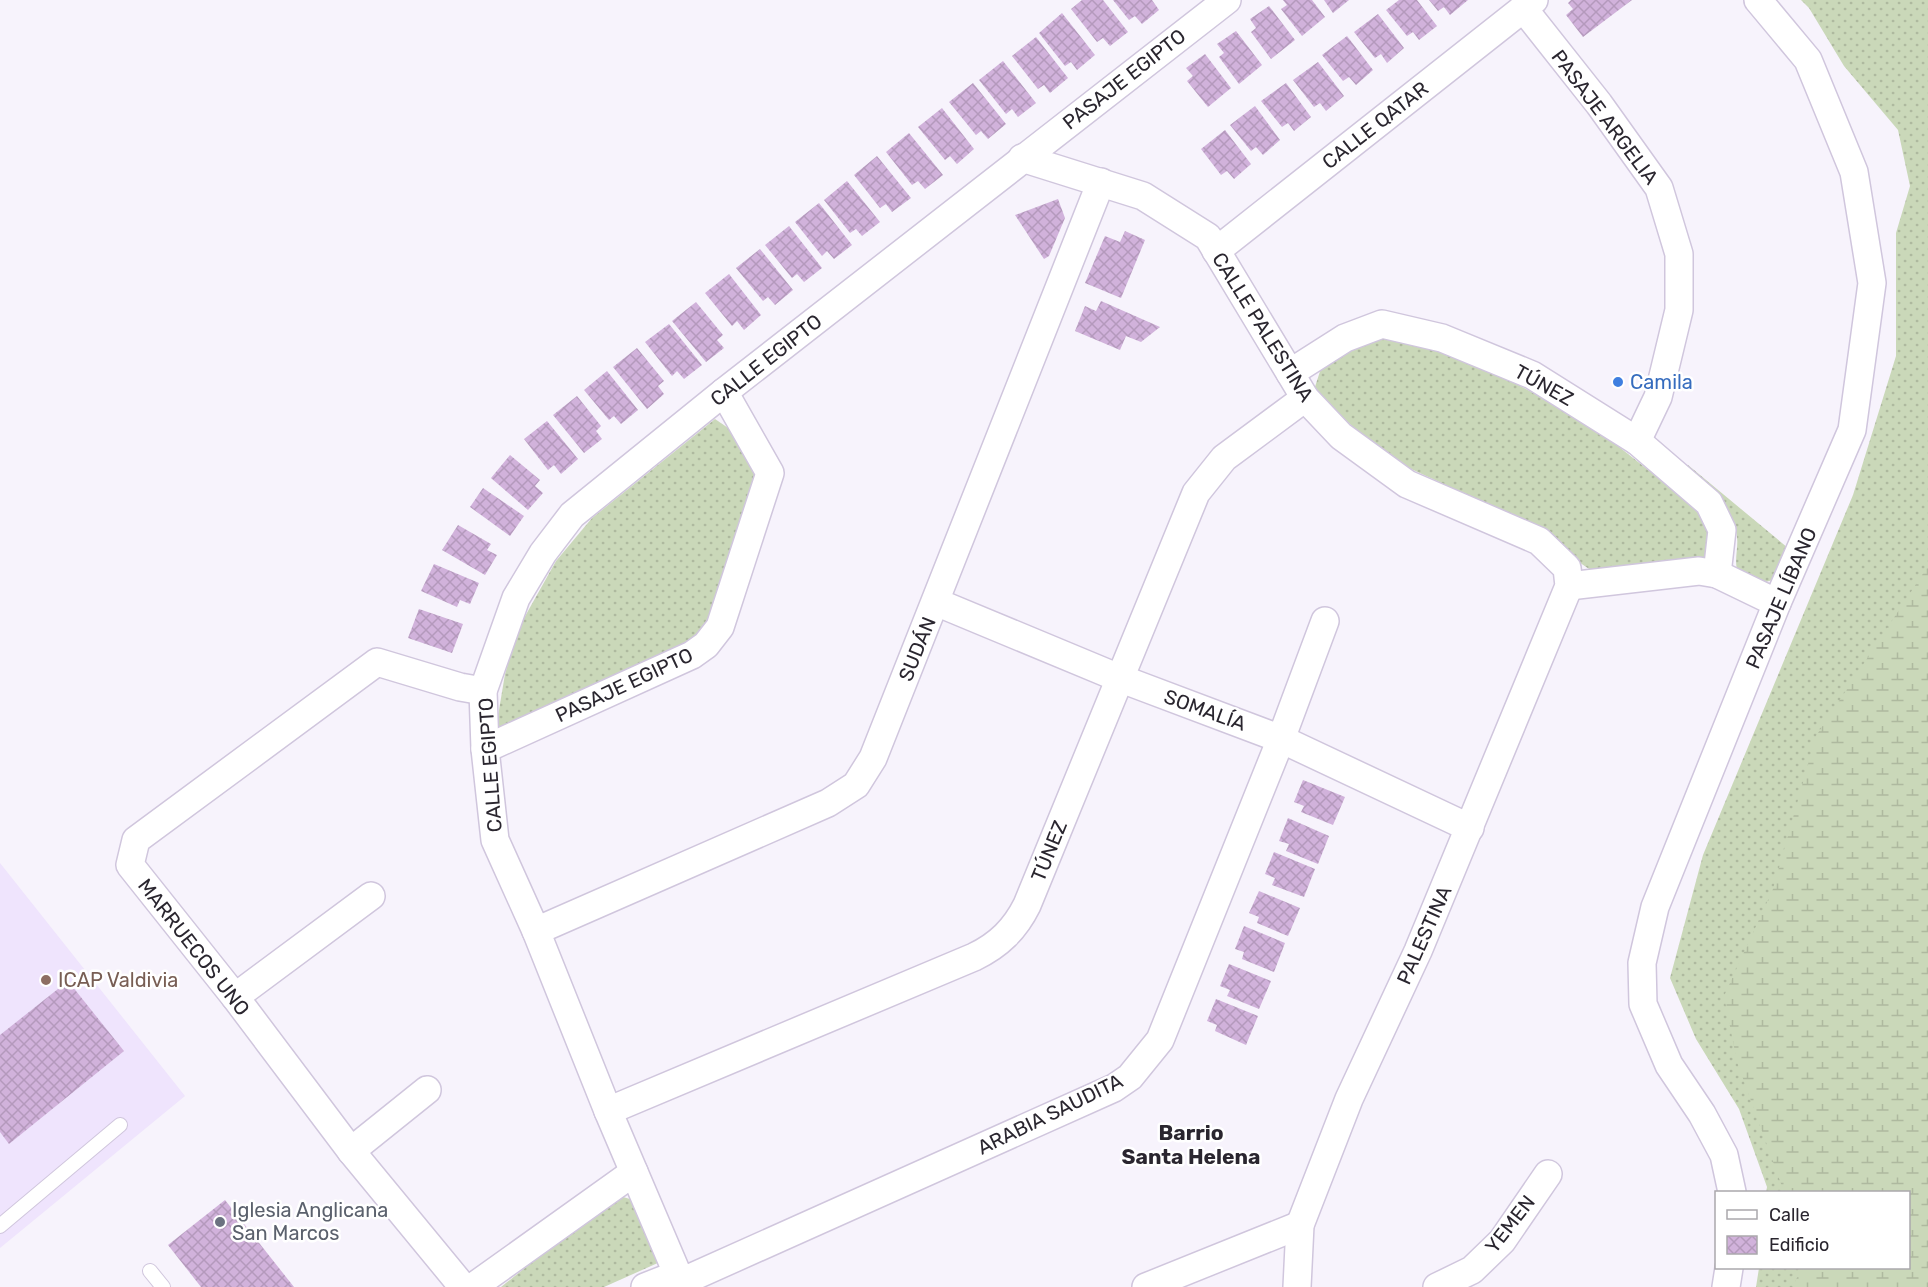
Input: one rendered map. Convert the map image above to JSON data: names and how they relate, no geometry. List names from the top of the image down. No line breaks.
{"streets":{"street":["PASAJE EGIPTO","PASAJE ARGELIA","CALLE QATAR","CALLE PALESTINA","CALLE EGIPTO","TÚNEZ","PASAJE LÍBANO","SUDÁN","SOMALÍA","PALESTINA","MARRUECOS UNO","ARABIA SAUDITA","YEMEN"]},"crossings":[["PASAJE EGIPTO","CALLE PALESTINA"],["PASAJE EGIPTO","CALLE EGIPTO"],["PASAJE ARGELIA","CALLE QATAR"],["PASAJE ARGELIA","TÚNEZ"],["CALLE QATAR","CALLE PALESTINA"],["CALLE PALESTINA","CALLE EGIPTO"],["CALLE PALESTINA","TÚNEZ"],["CALLE PALESTINA","SUDÁN"],["CALLE PALESTINA","PALESTINA"],["CALLE EGIPTO","TÚNEZ"],["CALLE EGIPTO","SUDÁN"],["CALLE EGIPTO","MARRUECOS UNO"],["CALLE EGIPTO","ARABIA SAUDITA"],["TÚNEZ","SOMALÍA"],["SUDÁN","SOMALÍA"],["SOMALÍA","PALESTINA"],["SOMALÍA","ARABIA SAUDITA"]],"districts":["Barrio Santa Helena"],"places":["Camila","ICAP Valdivia","Iglesia Anglicana San Marcos"],"legend":["Calle","Edificio"]}
